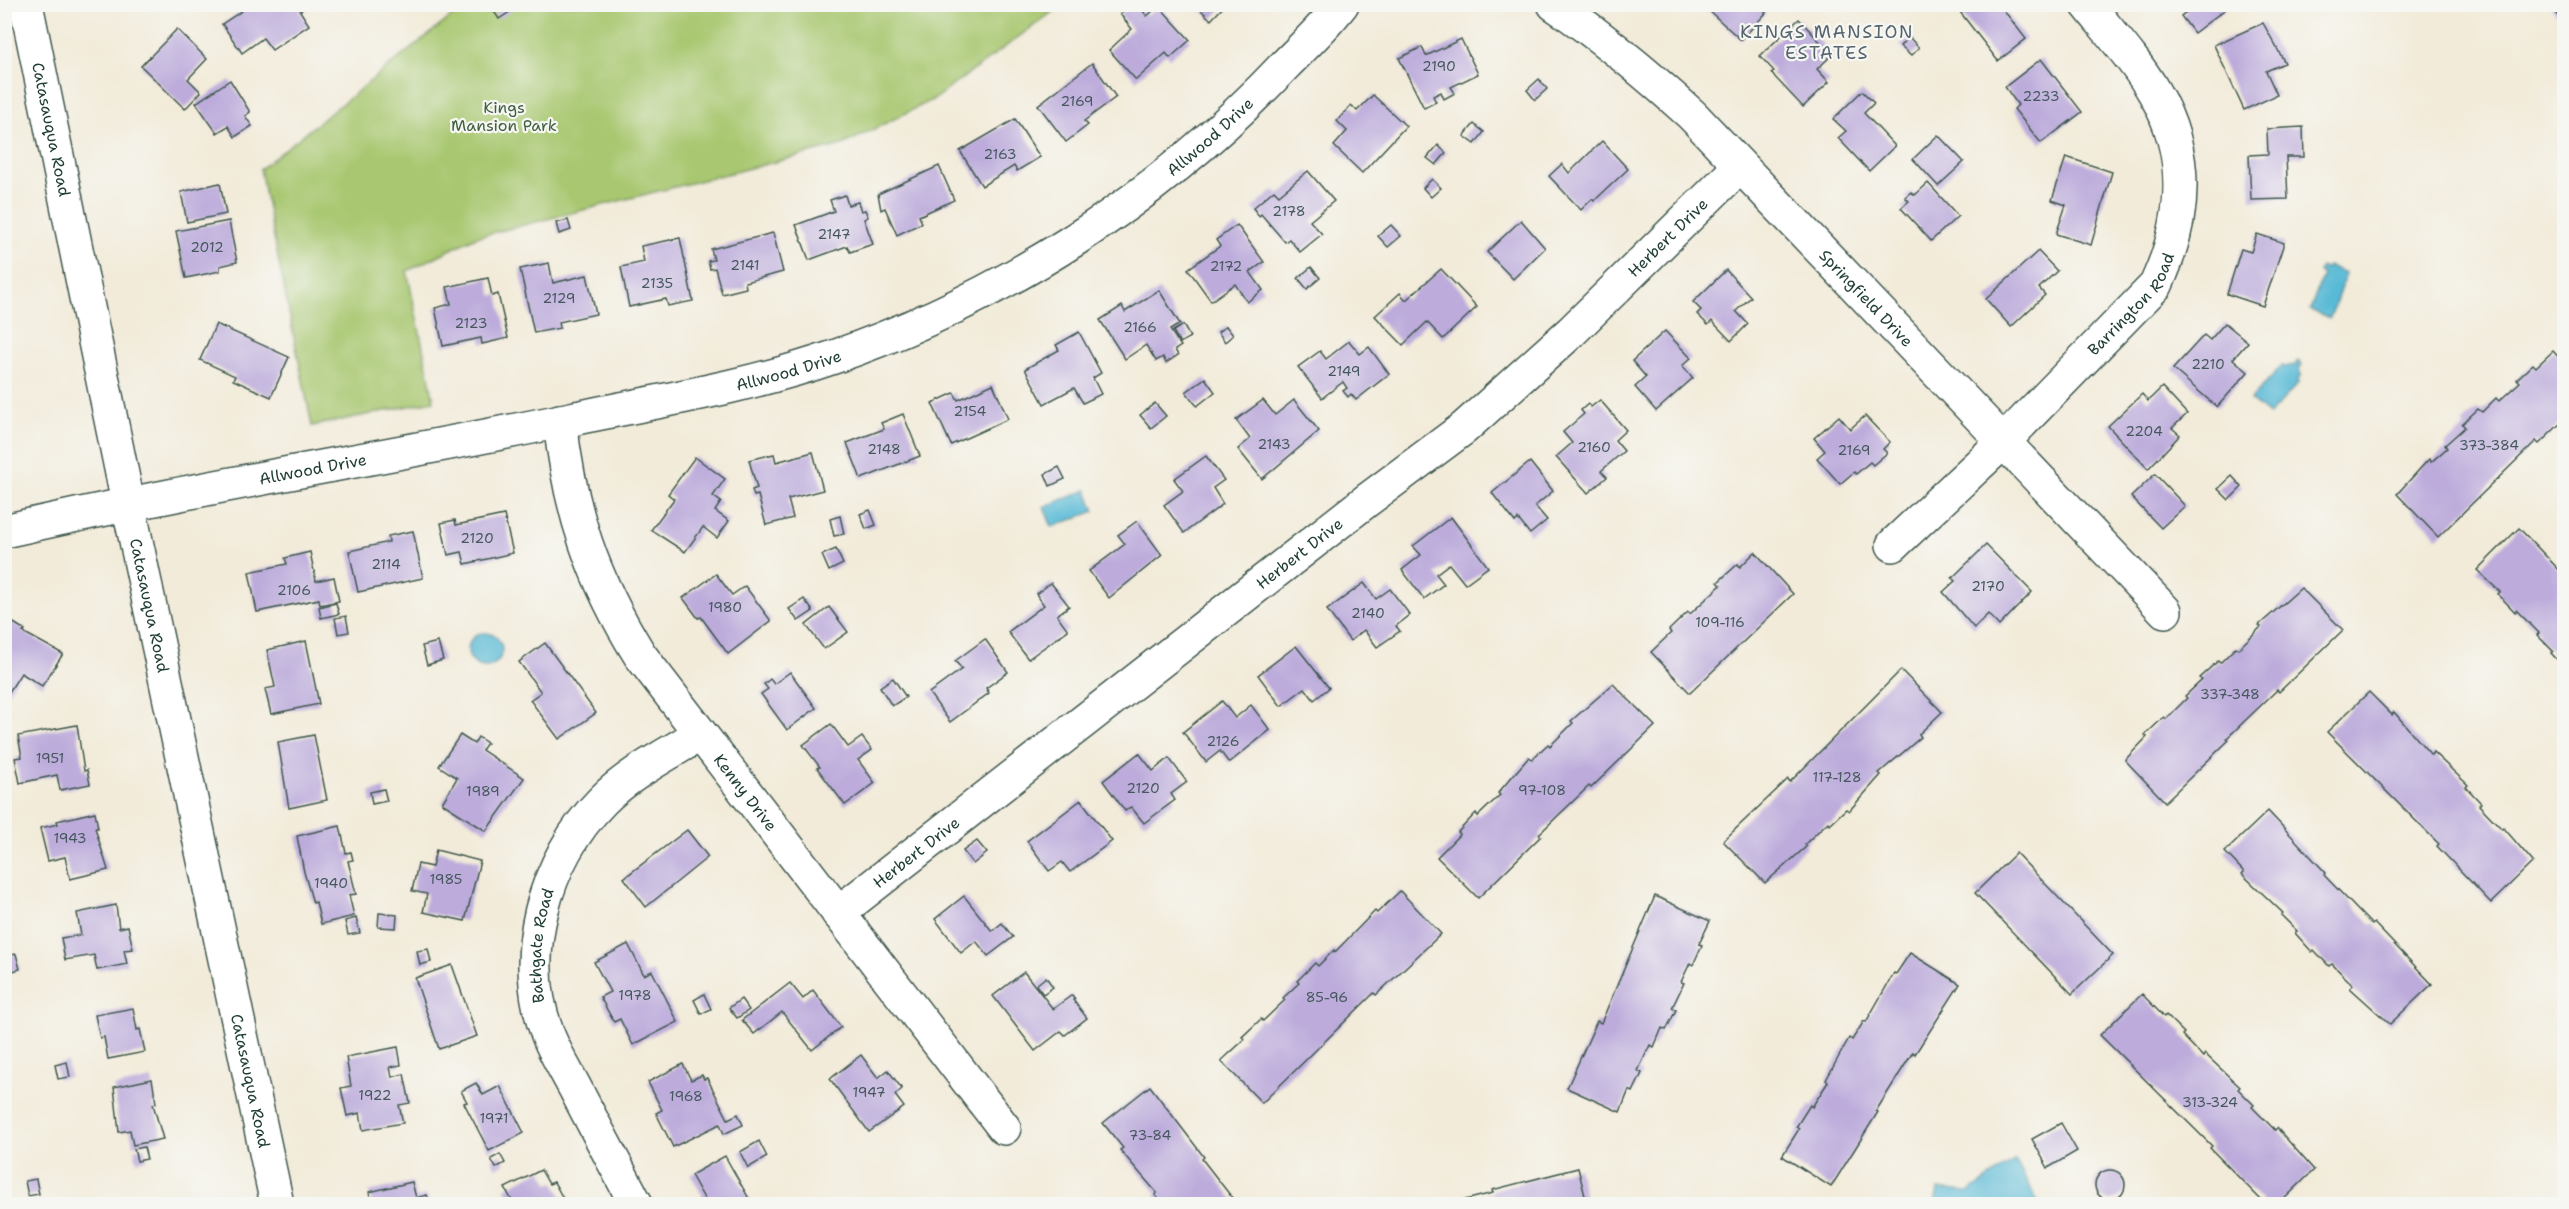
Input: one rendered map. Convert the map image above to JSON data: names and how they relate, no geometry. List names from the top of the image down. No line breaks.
{"streets":{"street":["Catasauqua Road","Allwood Drive","Herbert Drive","Springfield Drive","Barrington Road","Kenny Drive","Bathgate Road"]},"crossings":[["Catasauqua Road","Allwood Drive"],["Allwood Drive","Kenny Drive"],["Herbert Drive","Springfield Drive"],["Herbert Drive","Kenny Drive"],["Springfield Drive","Barrington Road"],["Kenny Drive","Bathgate Road"]],"districts":["KINGS MANSION ESTATES"],"parks":["Kings Mansion Park"],"house_numbers":["2190","2233","2169","2163","2178","2147","2012","2141","2172","2135","2129","2123","2166","2210","2149","2154","2204","2143","373-384","2160","2148","2169","2120","2114","2170","2106","1980","2140","109-116","337-348","2126","1951","117-128","2120","97-108","1989","1943","1985","1940","1978","85-96","1947","1922","1968","313-324","1971","73-84"]}
